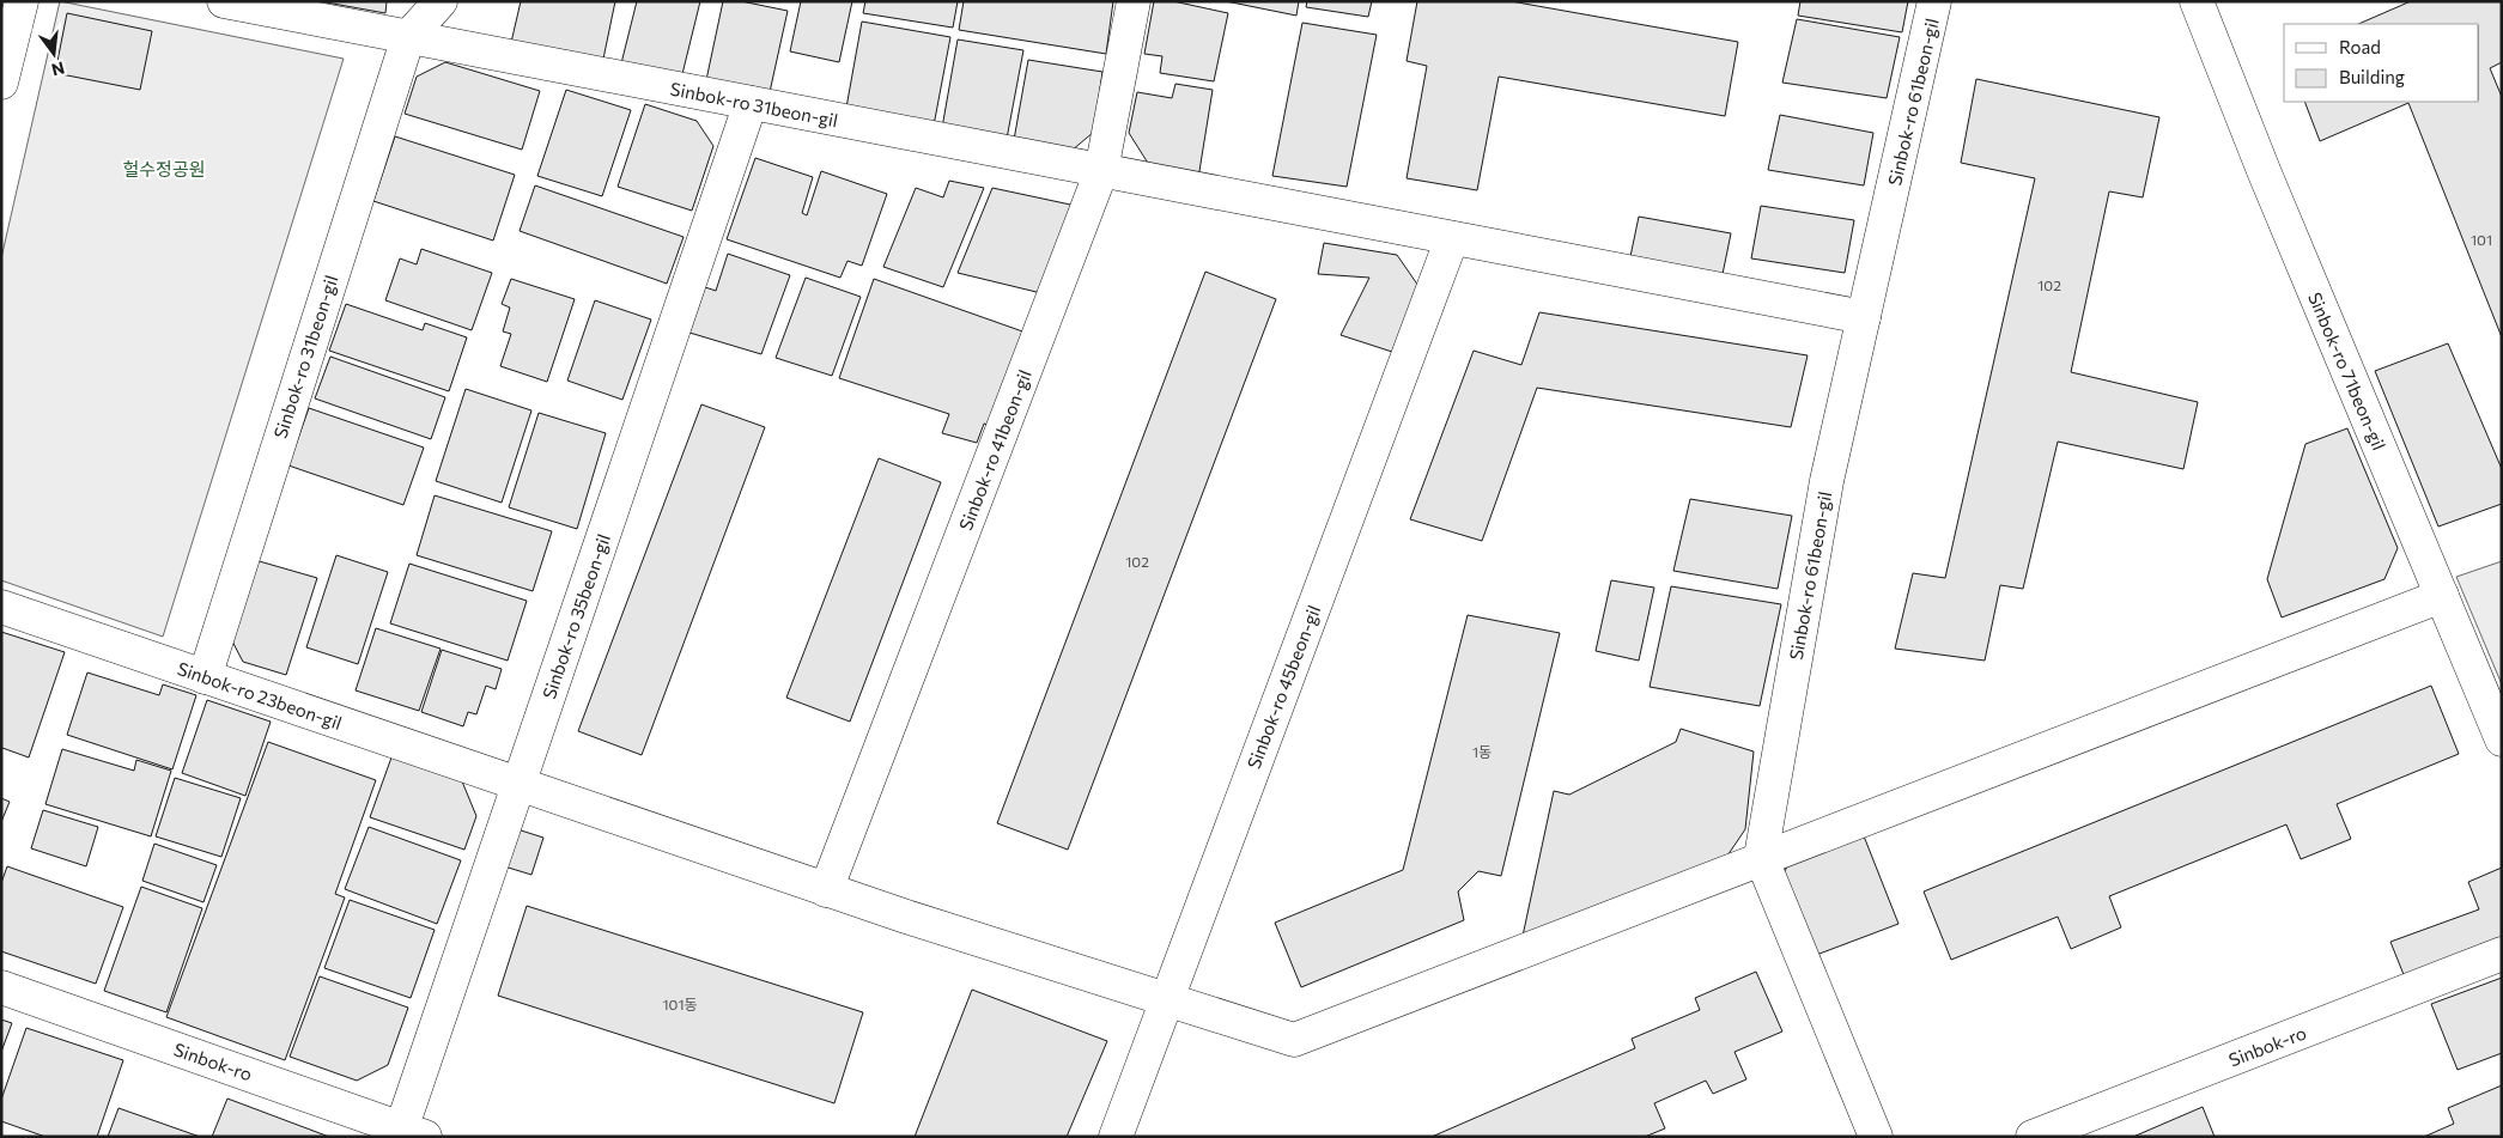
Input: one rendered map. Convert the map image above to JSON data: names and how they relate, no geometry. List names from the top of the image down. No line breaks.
{"streets":{"street":["Sinbok-ro 61beon-gil","Sinbok-ro 31beon-gil","Sinbok-ro 71beon-gil","Sinbok-ro 41beon-gil","Sinbok-ro 35beon-gil","Sinbok-ro 45beon-gil","Sinbok-ro 23beon-gil","Sinbok-ro"]},"crossings":[["Sinbok-ro 61beon-gil","Sinbok-ro 31beon-gil"],["Sinbok-ro 61beon-gil","Sinbok-ro 23beon-gil"],["Sinbok-ro 31beon-gil","Sinbok-ro 41beon-gil"],["Sinbok-ro 31beon-gil","Sinbok-ro 35beon-gil"],["Sinbok-ro 31beon-gil","Sinbok-ro 45beon-gil"],["Sinbok-ro 31beon-gil","Sinbok-ro 23beon-gil"],["Sinbok-ro 71beon-gil","Sinbok-ro 23beon-gil"],["Sinbok-ro 41beon-gil","Sinbok-ro 23beon-gil"],["Sinbok-ro 35beon-gil","Sinbok-ro 23beon-gil"],["Sinbok-ro 35beon-gil","Sinbok-ro"],["Sinbok-ro 45beon-gil","Sinbok-ro 23beon-gil"]],"parks":["헐수정공원"],"house_numbers":["101","102","102","1동","101동"],"legend":["Road","Building"],"north":"bottom"}
